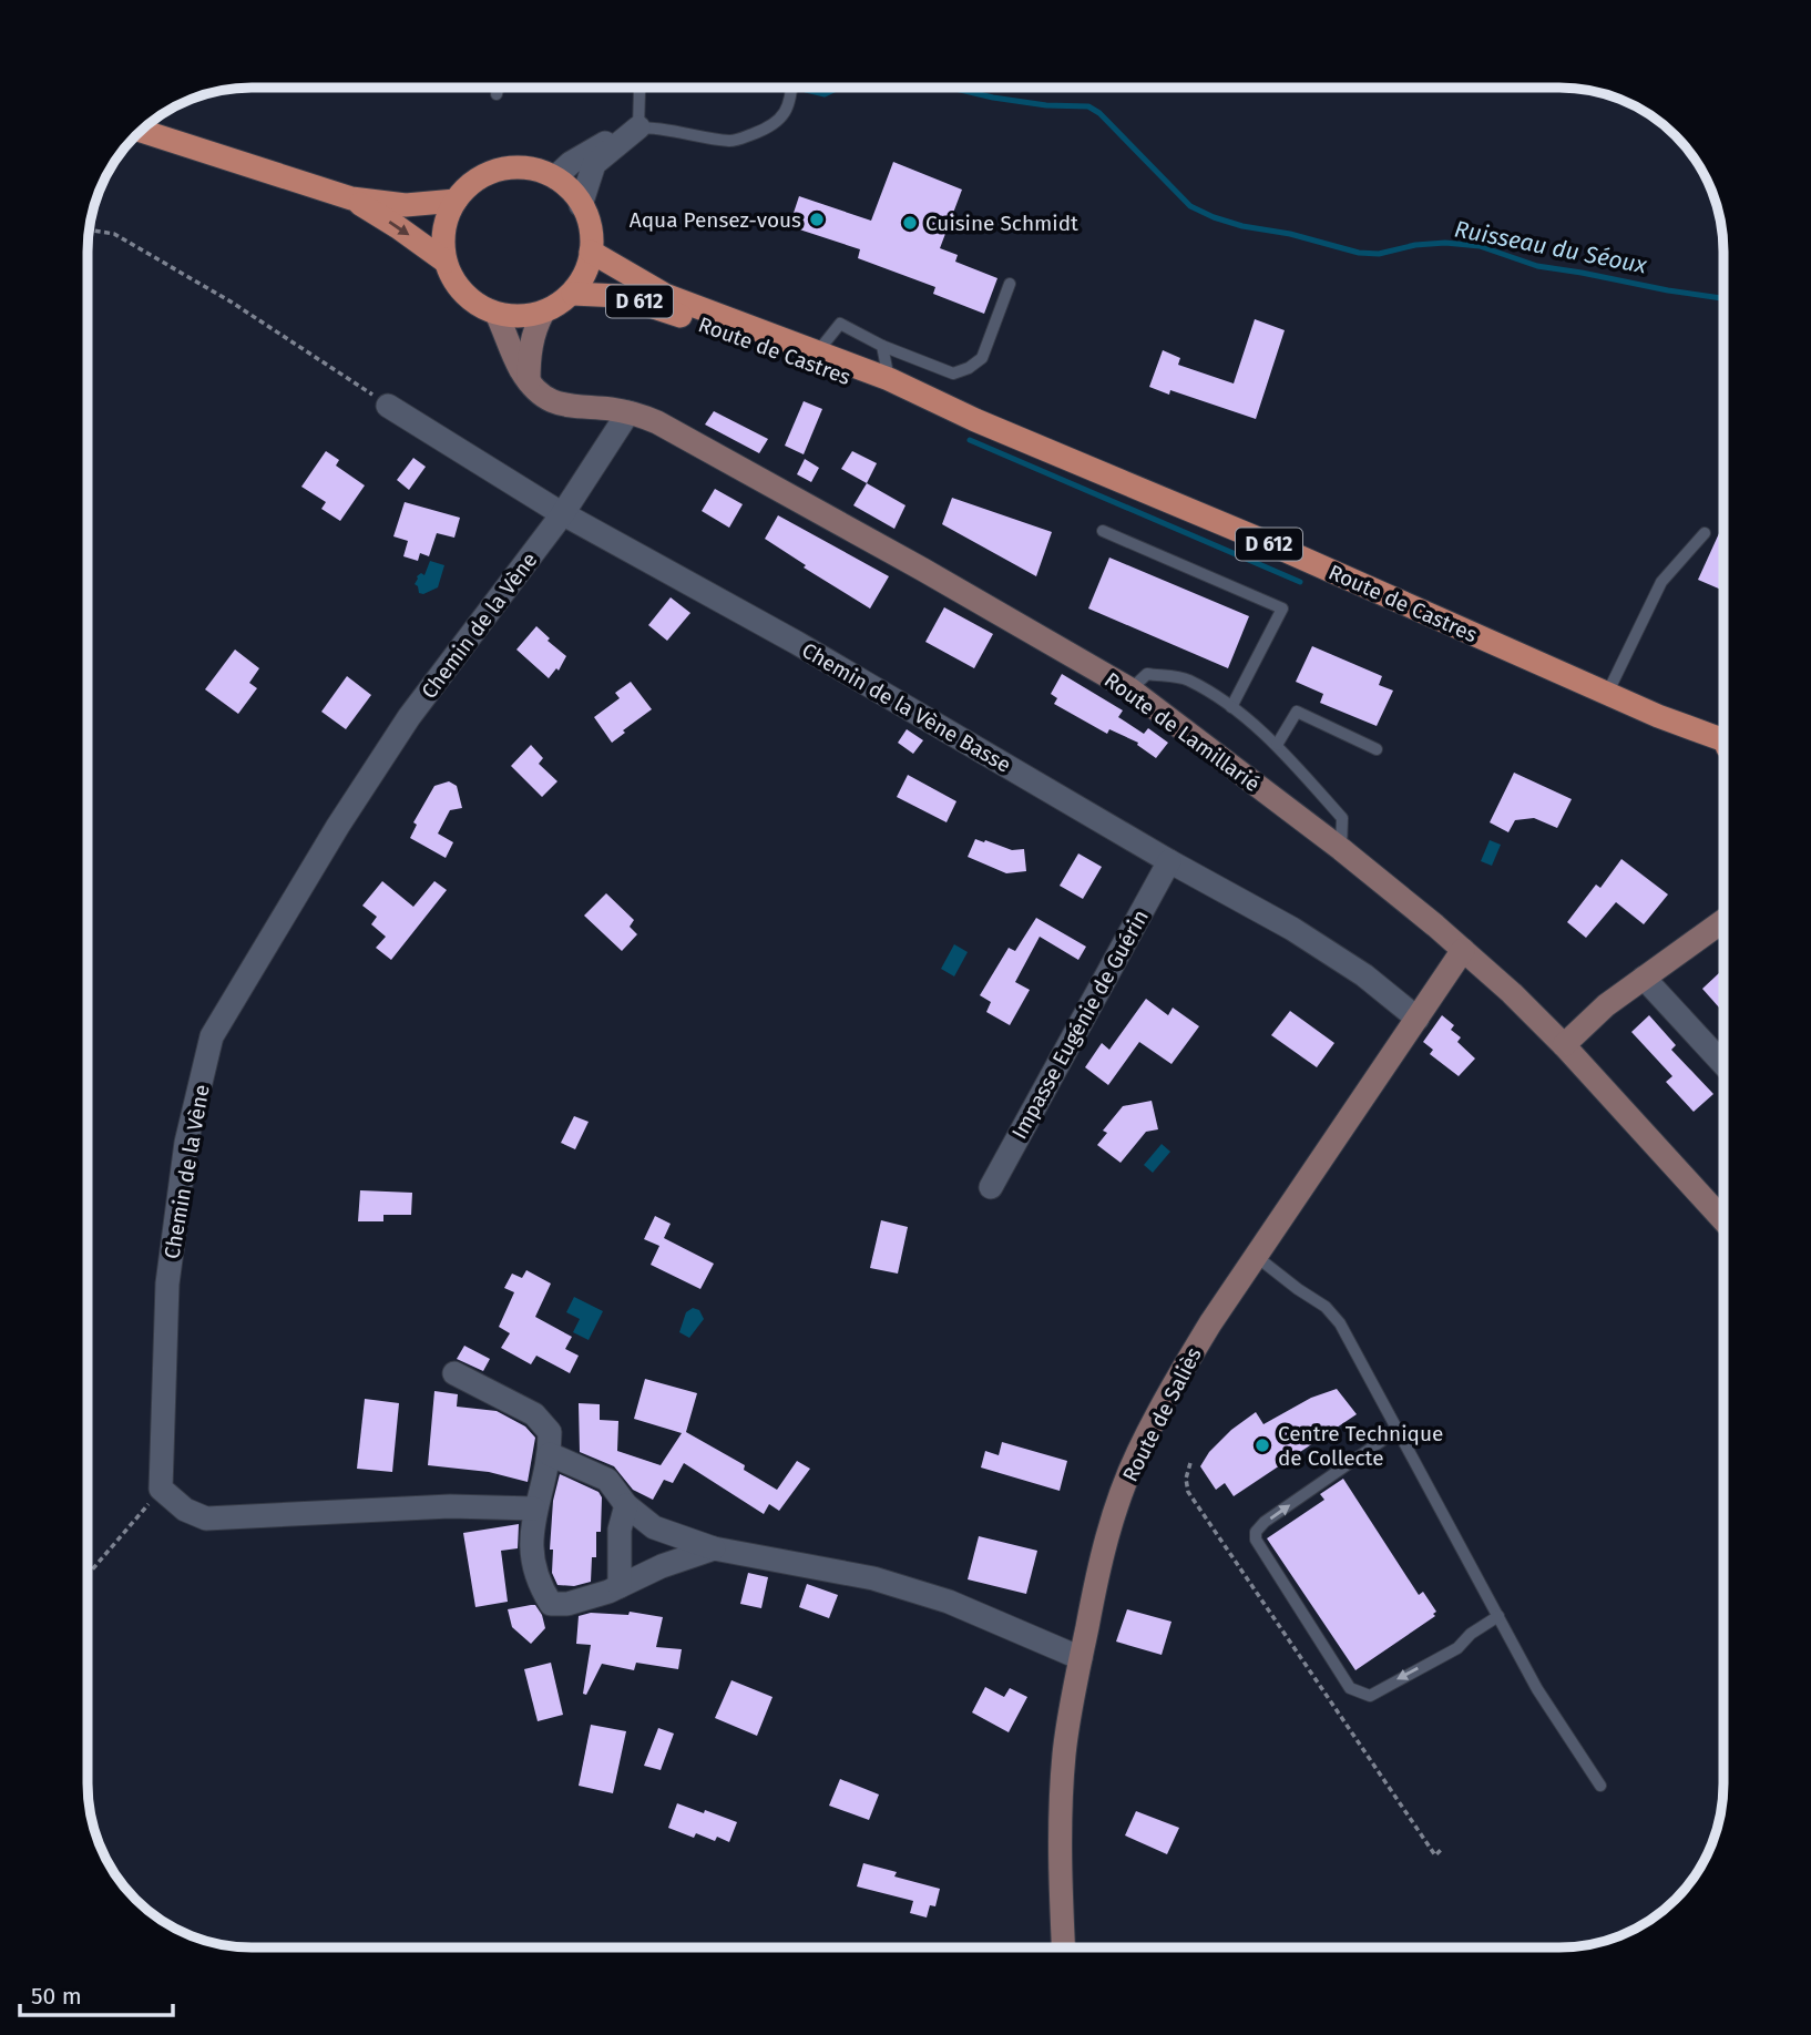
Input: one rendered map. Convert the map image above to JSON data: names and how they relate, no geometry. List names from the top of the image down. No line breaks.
{"streets":{"main road":["D 612","Route de Castres","Route de Lamillarié","Route de Saliès"],"street":["Chemin de la Vène","Chemin de la Vène Basse","Impasse Eugénie de Guérin"]},"crossings":[["Chemin de la Vène","Chemin de la Vène Basse"],["Chemin de la Vène","Route de Lamillarié"],["Chemin de la Vène Basse","Impasse Eugénie de Guérin"],["Chemin de la Vène Basse","Route de Saliès"],["Route de Lamillarié","Route de Saliès"]],"water":["Ruisseau du Séoux"],"places":["Aqua Pensez-vous","Cuisine Schmidt","Centre Technique de Collecte"],"scale_bar":"50 m"}
